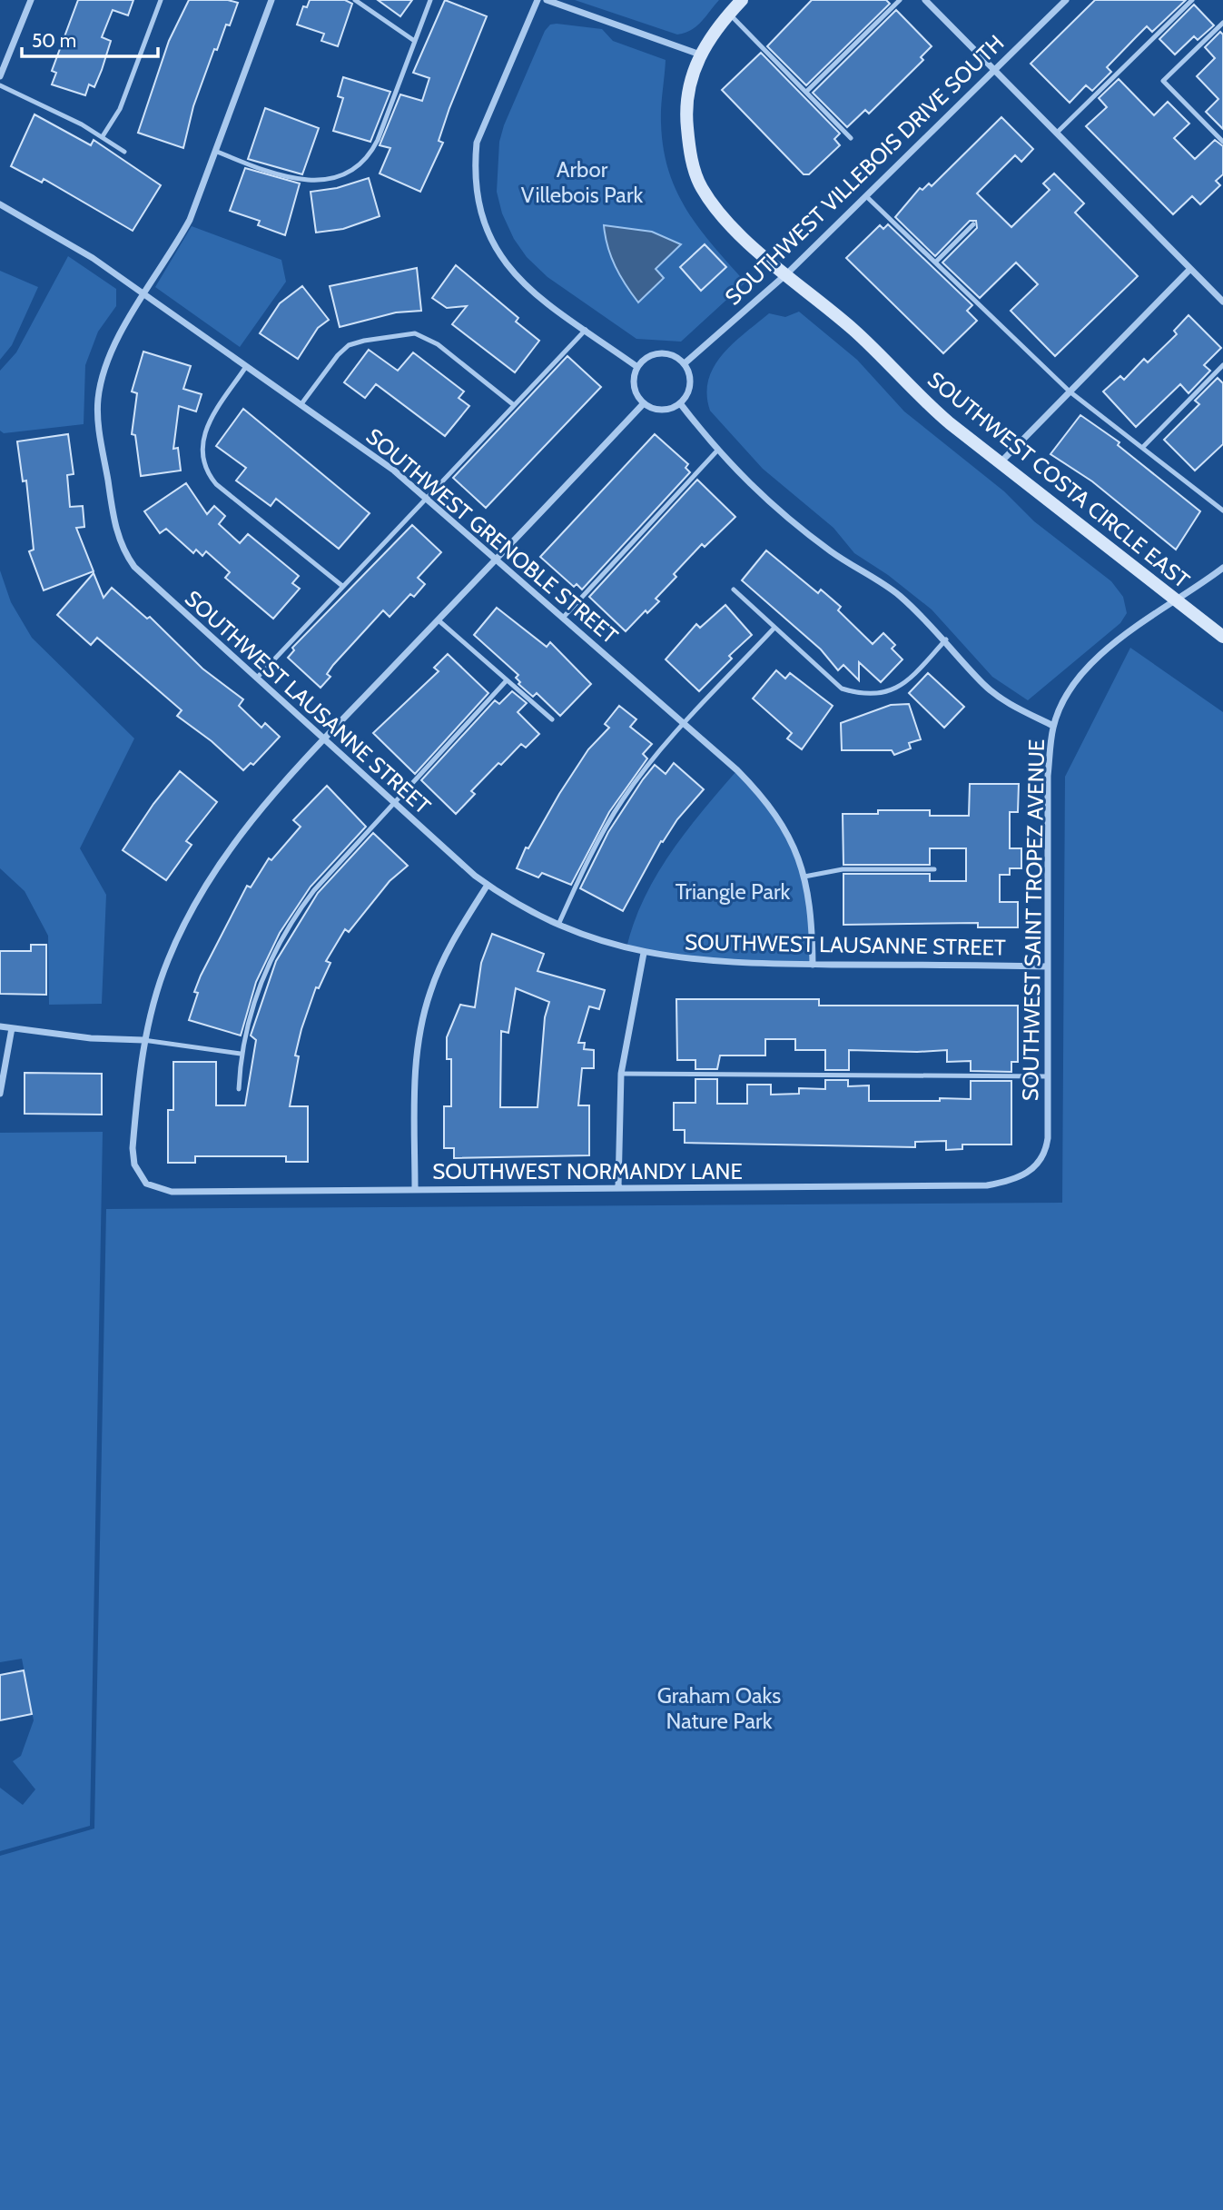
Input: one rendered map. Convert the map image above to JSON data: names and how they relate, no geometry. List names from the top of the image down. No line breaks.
{"streets":{"street":["SOUTHWEST VILLEBOIS DRIVE SOUTH","SOUTHWEST COSTA CIRCLE EAST","SOUTHWEST GRENOBLE STREET","SOUTHWEST LAUSANNE STREET","SOUTHWEST SAINT TROPEZ AVENUE","SOUTHWEST NORMANDY LANE"]},"crossings":[["SOUTHWEST VILLEBOIS DRIVE SOUTH","SOUTHWEST COSTA CIRCLE EAST"],["SOUTHWEST COSTA CIRCLE EAST","SOUTHWEST SAINT TROPEZ AVENUE"],["SOUTHWEST GRENOBLE STREET","SOUTHWEST LAUSANNE STREET"],["SOUTHWEST LAUSANNE STREET","SOUTHWEST SAINT TROPEZ AVENUE"],["SOUTHWEST SAINT TROPEZ AVENUE","SOUTHWEST NORMANDY LANE"]],"parks":["Arbor Villebois Park","Triangle Park","Graham Oaks Nature Park"],"scale_bar":"50 m"}
